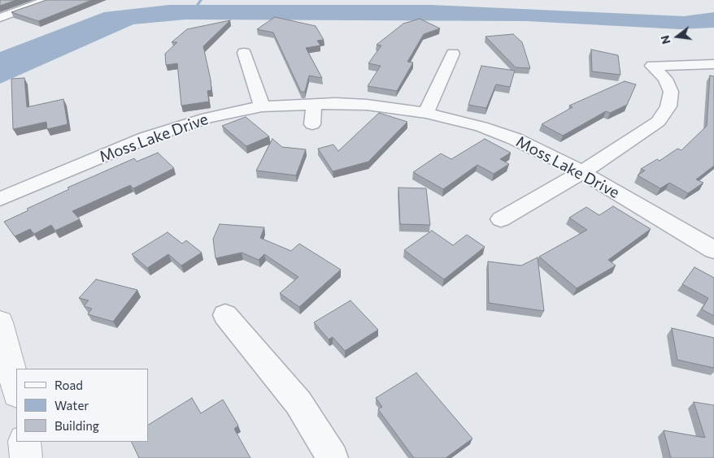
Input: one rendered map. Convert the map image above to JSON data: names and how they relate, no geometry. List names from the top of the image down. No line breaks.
{"streets":{"street":["Moss Lake Drive"]},"legend":["Road","Water","Building"],"north":"left"}
